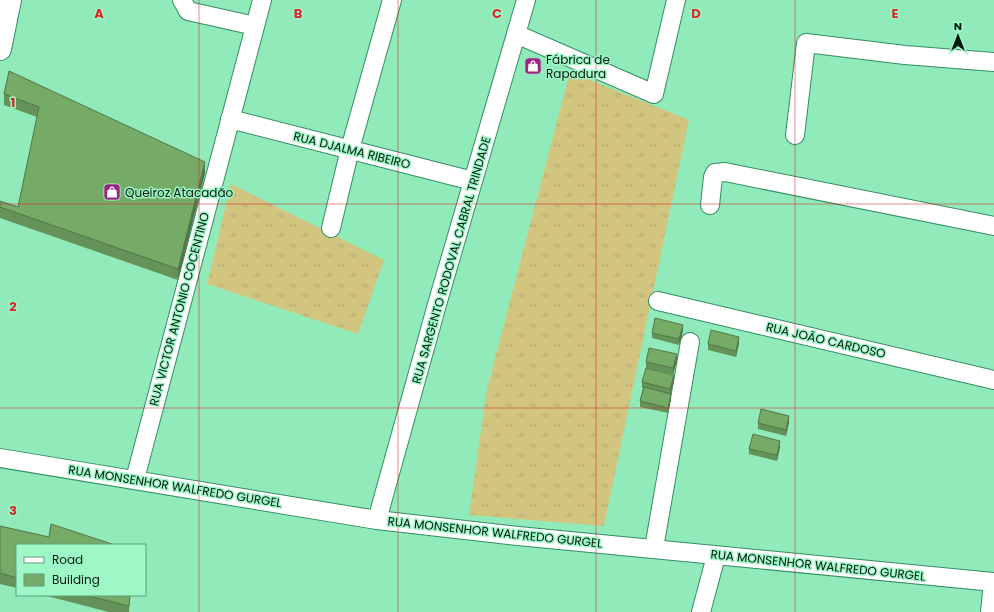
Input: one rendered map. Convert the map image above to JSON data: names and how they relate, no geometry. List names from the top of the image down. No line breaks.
{"streets":{"street":["RUA DJALMA RIBEIRO","RUA SARGENTO RODOVAL CABRAL TRINDADE","RUA VICTOR ANTONIO COCENTINO","RUA JOÃO CARDOSO","RUA MONSENHOR WALFREDO GURGEL"]},"crossings":[["RUA DJALMA RIBEIRO","RUA SARGENTO RODOVAL CABRAL TRINDADE"],["RUA DJALMA RIBEIRO","RUA VICTOR ANTONIO COCENTINO"],["RUA SARGENTO RODOVAL CABRAL TRINDADE","RUA MONSENHOR WALFREDO GURGEL"],["RUA VICTOR ANTONIO COCENTINO","RUA MONSENHOR WALFREDO GURGEL"]],"places":{"shop":["Fábrica de Rapadura","Queiroz Atacadão"]},"legend":["Road","Building"],"north":"top","grid":{"columns":["A","B","C","D","E"],"rows":["1","2","3"]}}
